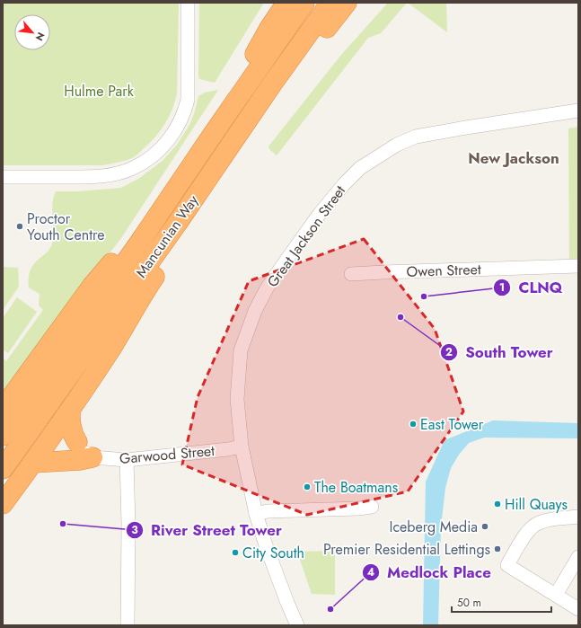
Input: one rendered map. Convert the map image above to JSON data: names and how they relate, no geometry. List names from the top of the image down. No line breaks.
{"streets":{"highway":["Mancunian Way"],"street":["Great Jackson Street","Owen Street","Garwood Street"]},"crossings":[["Great Jackson Street","Garwood Street"]],"districts":["New Jackson"],"parks":["Hulme Park"],"places":["Proctor Youth Centre","CLNQ","South Tower","East Tower","The Boatmans","Hill Quays","River Street Tower","Iceberg Media","Premier Residential Lettings","City South","Medlock Place"],"scale_bar":"50 m","north":"bottom right"}
